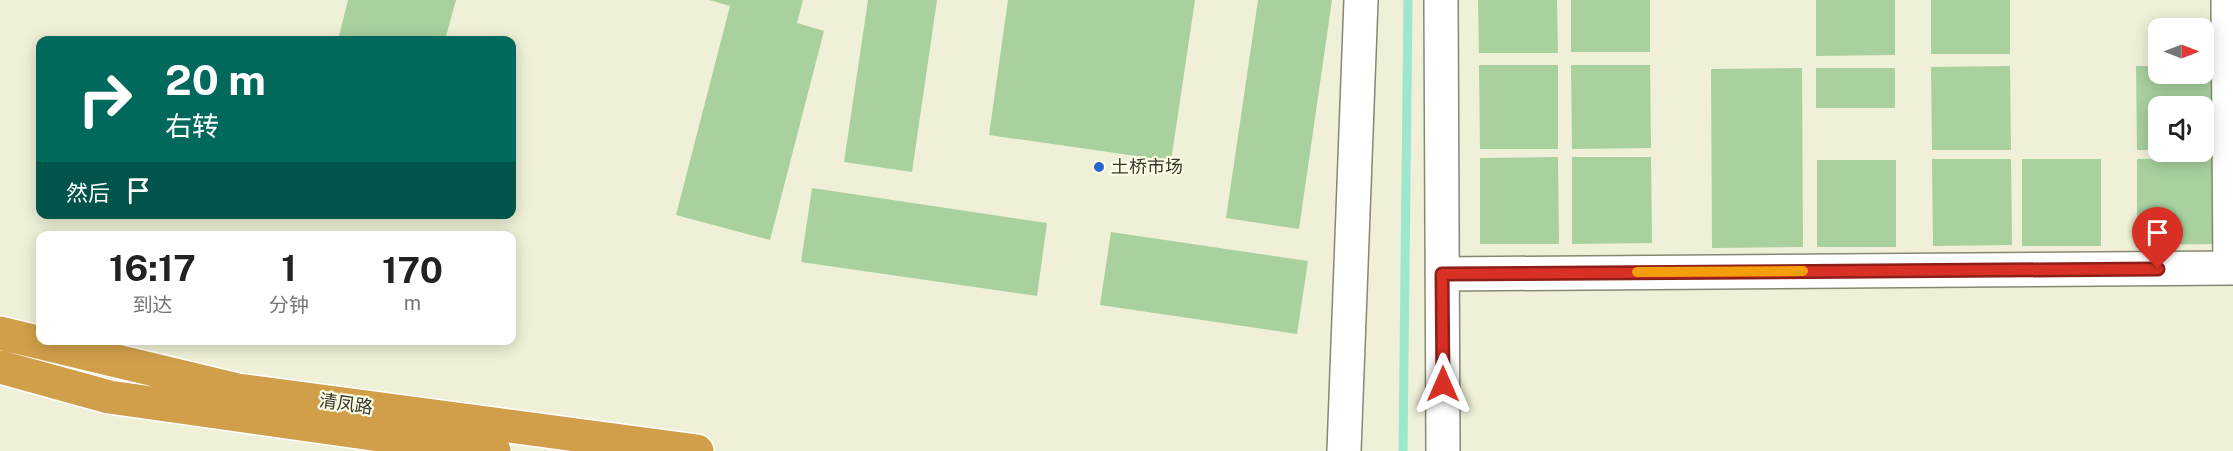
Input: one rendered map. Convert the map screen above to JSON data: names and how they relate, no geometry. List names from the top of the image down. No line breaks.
{"streets":{"highway":["清凤路"]},"places":["土桥市场"],"north":"right","page":{"turn":["20 m","右转"],"then":"然后","eta":["16:17","到达","1","分钟","170","m"]}}
